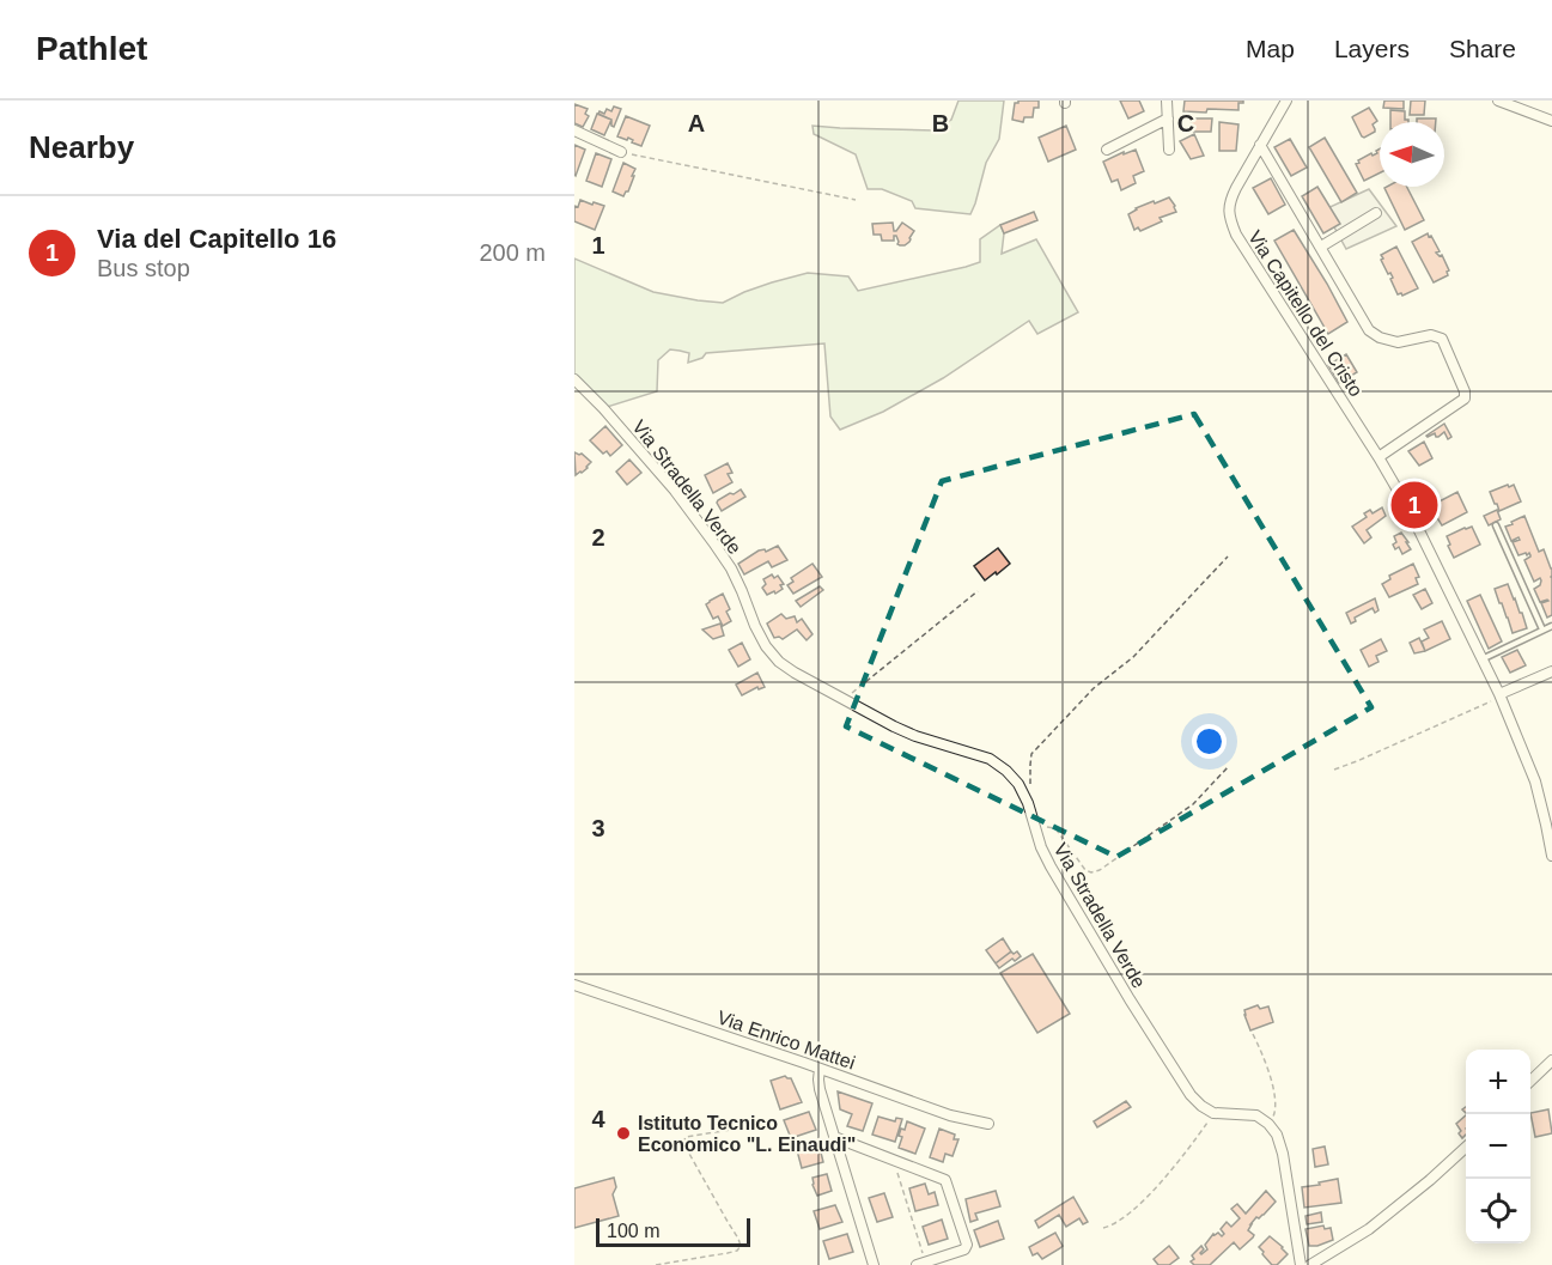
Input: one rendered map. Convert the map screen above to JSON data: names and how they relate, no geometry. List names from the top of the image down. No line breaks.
{"streets":{"street":["Via Capitello del Cristo","Via Stradella Verde","Via Enrico Mattei"]},"places":["Istituto Tecnico Economico \"L. Einaudi\""],"scale_bar":"100 m","north":"left","page":{"header":"Pathlet","nav":["Map","Layers","Share"],"heading":"Nearby","list":[{"mark":"1","name":"Via del Capitello 16","note":"Bus stop","value":"200 m"}],"pins":"1","map_buttons":["+","−"],"scale":"100 m"},"grid":{"columns":["A","B","C"],"rows":["1","2","3","4"]}}
